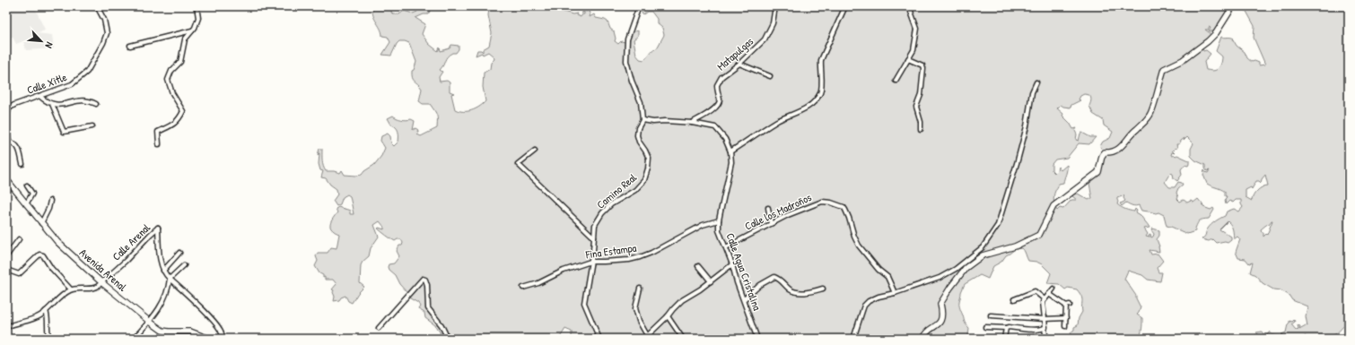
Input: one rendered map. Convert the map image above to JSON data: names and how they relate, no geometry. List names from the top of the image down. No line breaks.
{"streets":{"street":["Matapulgas","Calle Xitle","Camino Real","Calle los Madroños","Calle Arenal","Fina Estampa","Avenida Arenal","Calle Agua Cristalina"]},"crossings":[["Camino Real","Fina Estampa"],["Calle los Madroños","Calle Agua Cristalina"],["Calle Arenal","Avenida Arenal"],["Fina Estampa","Calle Agua Cristalina"]],"north":"bottom right"}
